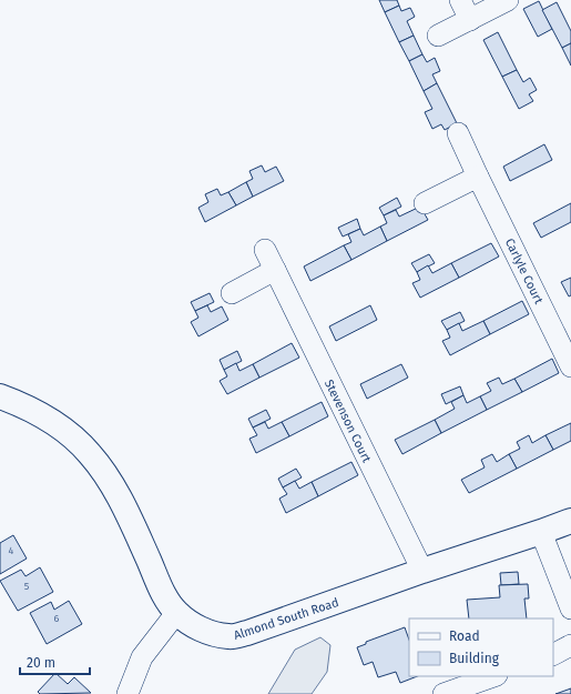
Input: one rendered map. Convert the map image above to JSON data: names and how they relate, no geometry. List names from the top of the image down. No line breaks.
{"streets":{"street":["Carlyle Court","Stevenson Court","Almond South Road"]},"crossings":[["Stevenson Court","Almond South Road"]],"house_numbers":["4","5","6"],"legend":["Road","Building"],"scale_bar":"20 m"}
